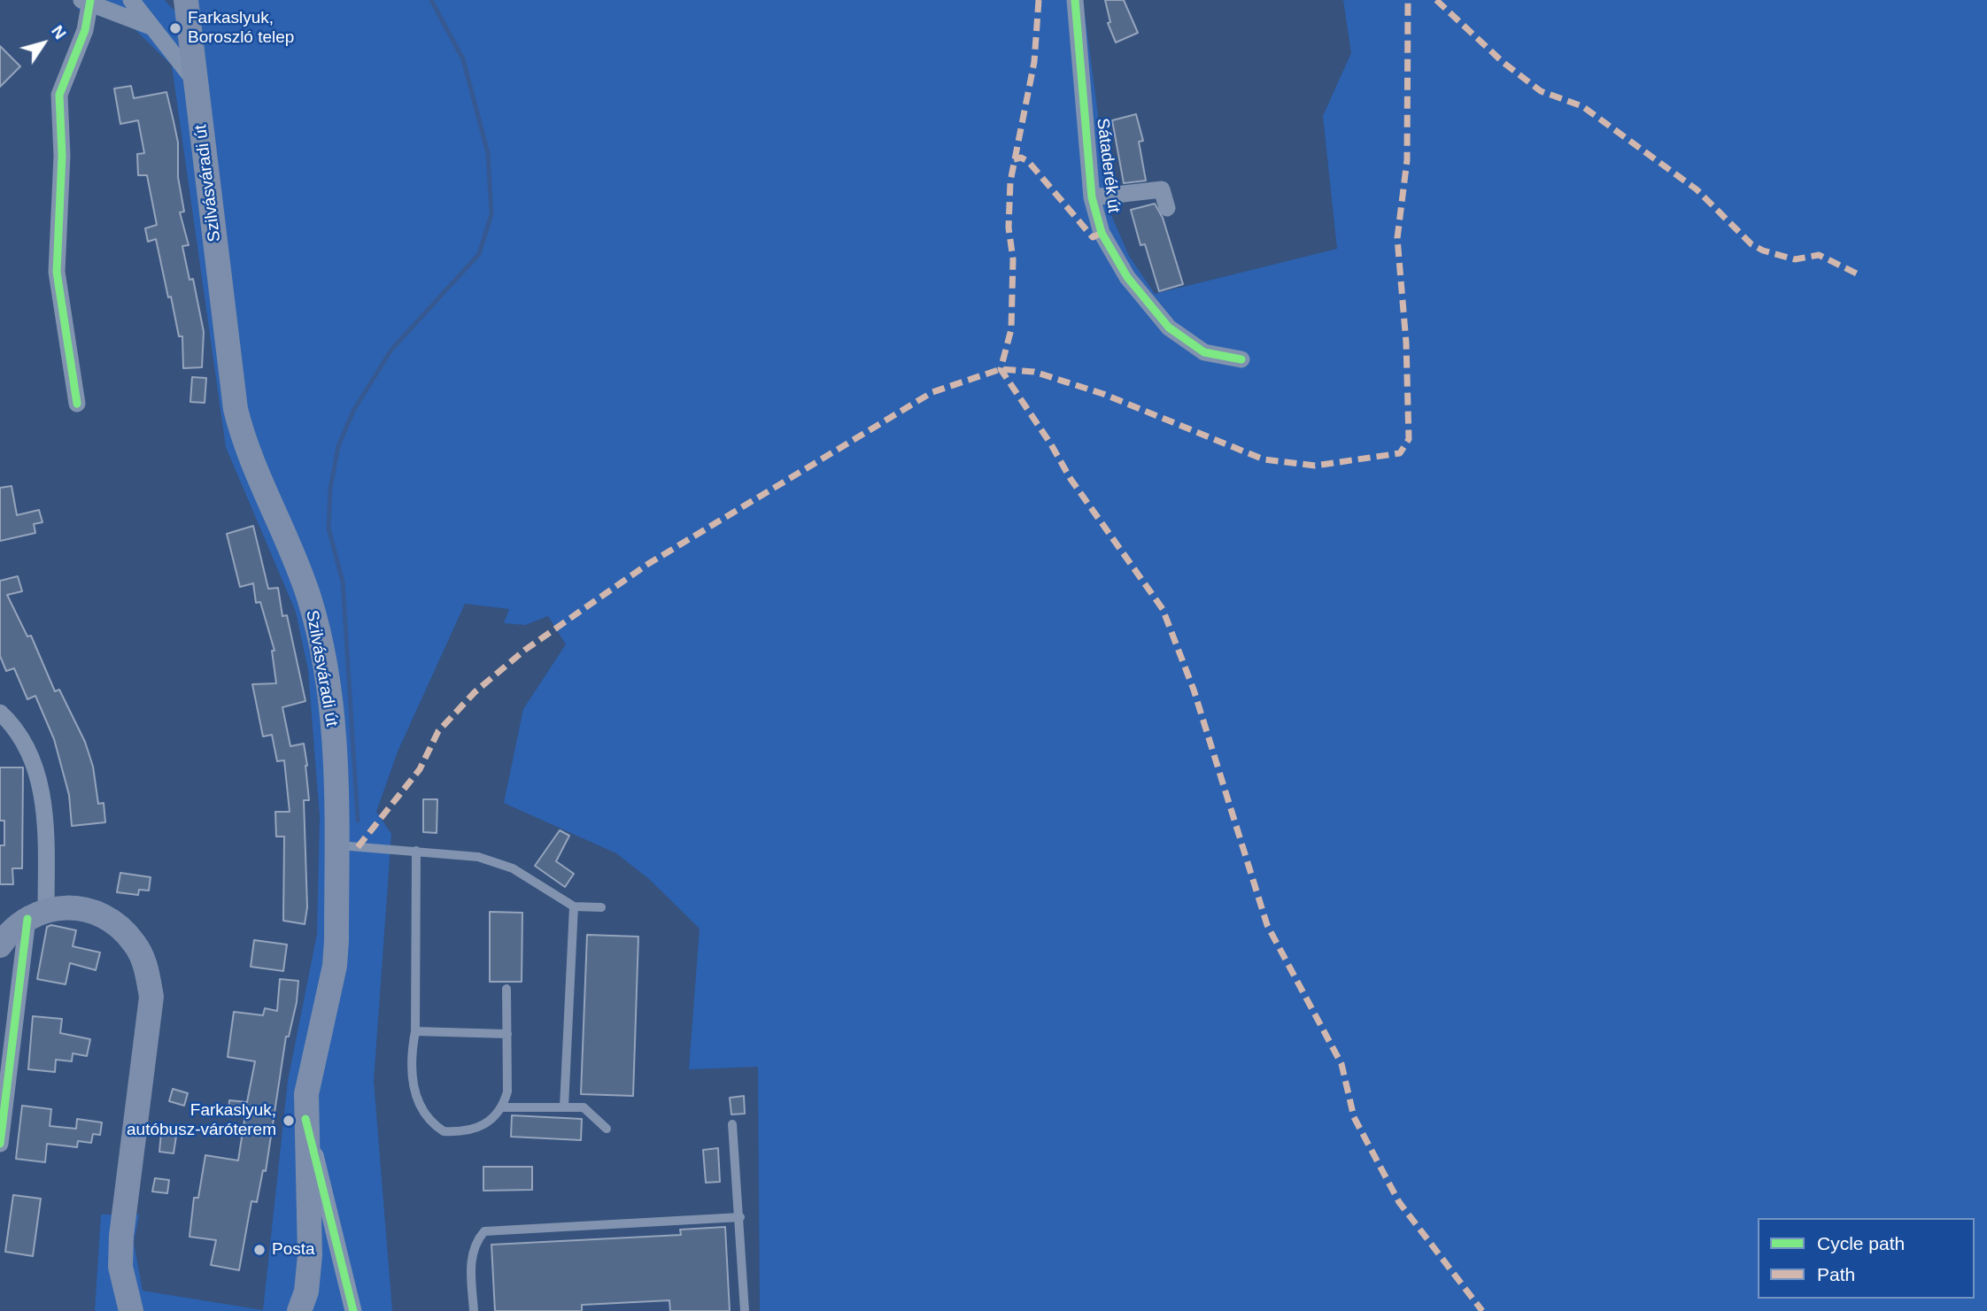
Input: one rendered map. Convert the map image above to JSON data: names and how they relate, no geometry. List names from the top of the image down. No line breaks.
{"streets":{"main road":["Szilvásváradi út"],"street":["Sátaderék út"]},"places":["Farkaslyuk, Boroszló telep","Farkaslyuk, autóbusz-váróterem","Posta"],"legend":["Cycle path","Path"],"north":"top right"}
